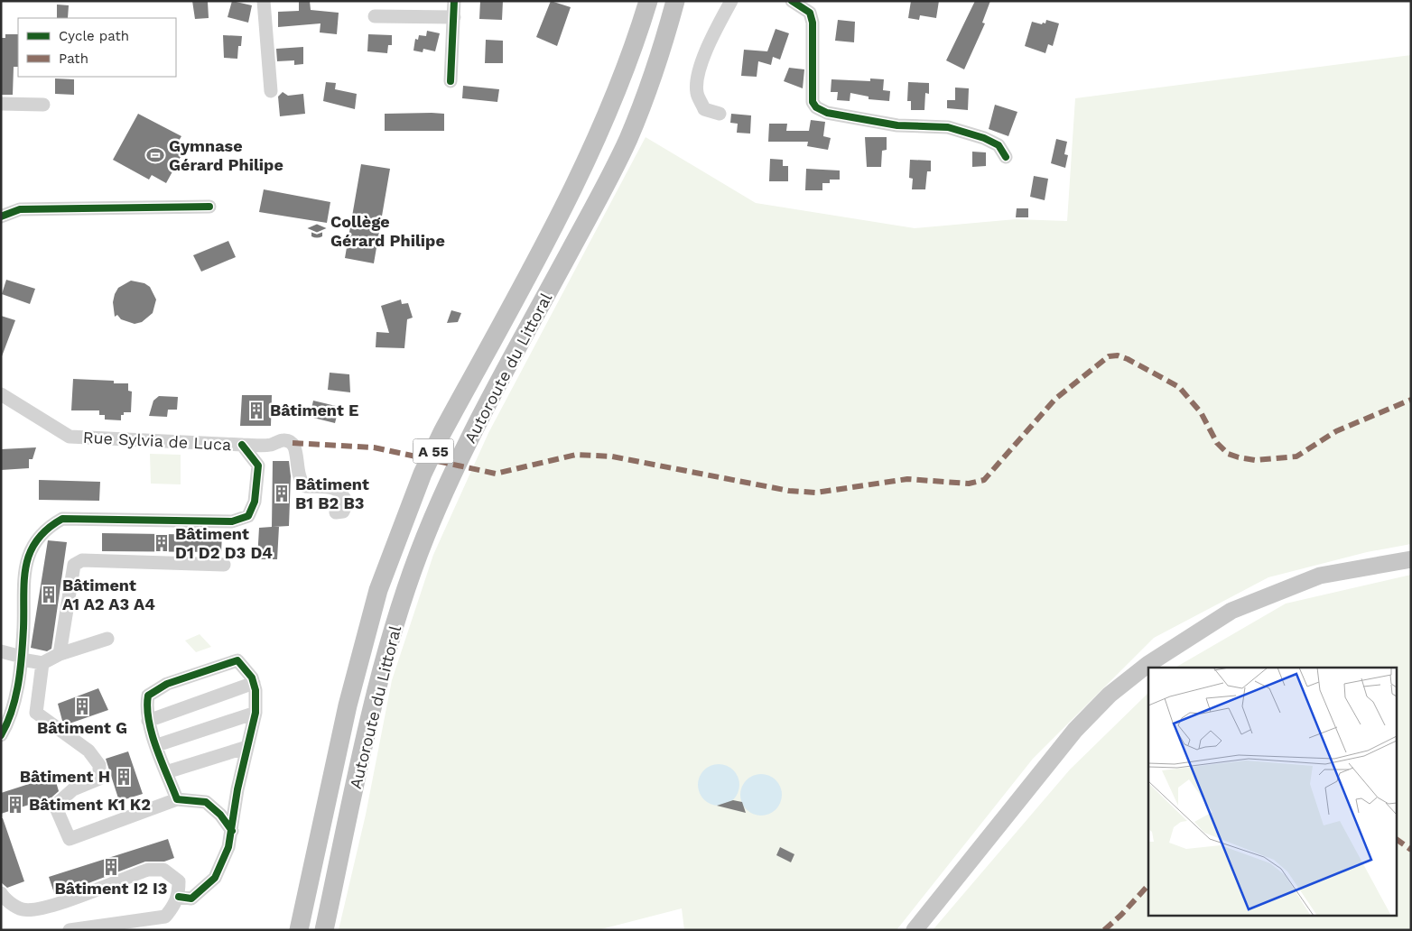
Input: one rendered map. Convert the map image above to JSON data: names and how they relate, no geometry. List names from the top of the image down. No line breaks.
{"streets":{"highway":["Autoroute du Littoral","A 55"],"street":["Rue Sylvia de Luca"]},"places":{"sports":["Gymnase Gérard Philipe"],"school or university":["Collège Gérard Philipe"],"building":["Bâtiment E","Bâtiment B1 B2 B3","Bâtiment D1 D2 D3 D4","Bâtiment A1 A2 A3 A4","Bâtiment G","Bâtiment H","Bâtiment K1 K2","Bâtiment I2 I3"]},"legend":["Cycle path","Path"]}
